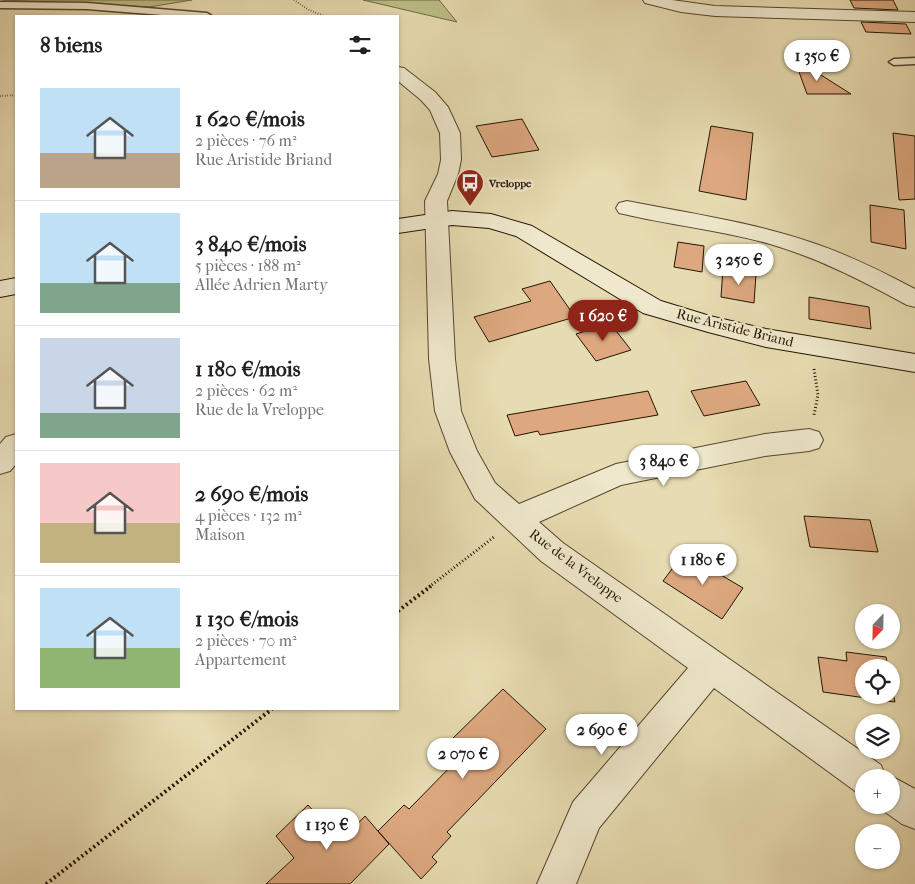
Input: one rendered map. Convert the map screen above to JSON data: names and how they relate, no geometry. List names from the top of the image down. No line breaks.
{"streets":{"street":["Rue Aristide Briand","Rue de la Vreloppe"]},"crossings":[["Rue Aristide Briand","Rue de la Vreloppe"]],"places":{"bus stop":["Vreloppe"]},"north":"bottom","page":{"heading":"8 biens","price":["1 350 €","3 250 €","1 620 €","3 840 €","1 180 €","2 690 €","2 070 €","1 130 €"],"list":[{"name":"1 620 €/mois","note":"2 pièces · 76 m² · Rue Aristide Briand"},{"name":"3 840 €/mois","note":"5 pièces · 188 m² · Allée Adrien Marty"},{"name":"1 180 €/mois","note":"2 pièces · 62 m² · Rue de la Vreloppe"},{"name":"2 690 €/mois","note":"4 pièces · 132 m² · Maison"},{"name":"1 130 €/mois","note":"2 pièces · 70 m² · Appartement"}],"map_buttons":["+","−"]}}
